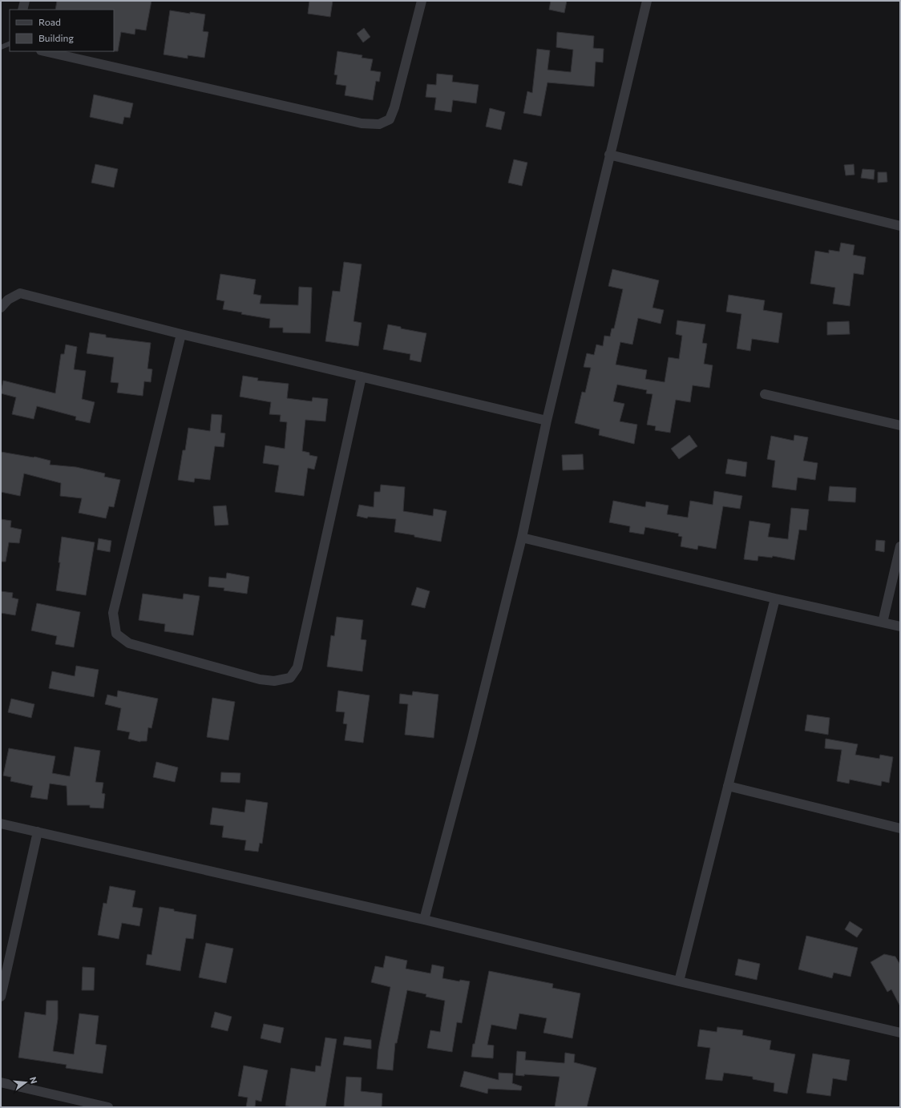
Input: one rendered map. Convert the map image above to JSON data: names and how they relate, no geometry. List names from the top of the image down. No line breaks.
{"legend":["Road","Building"],"north":"right"}
